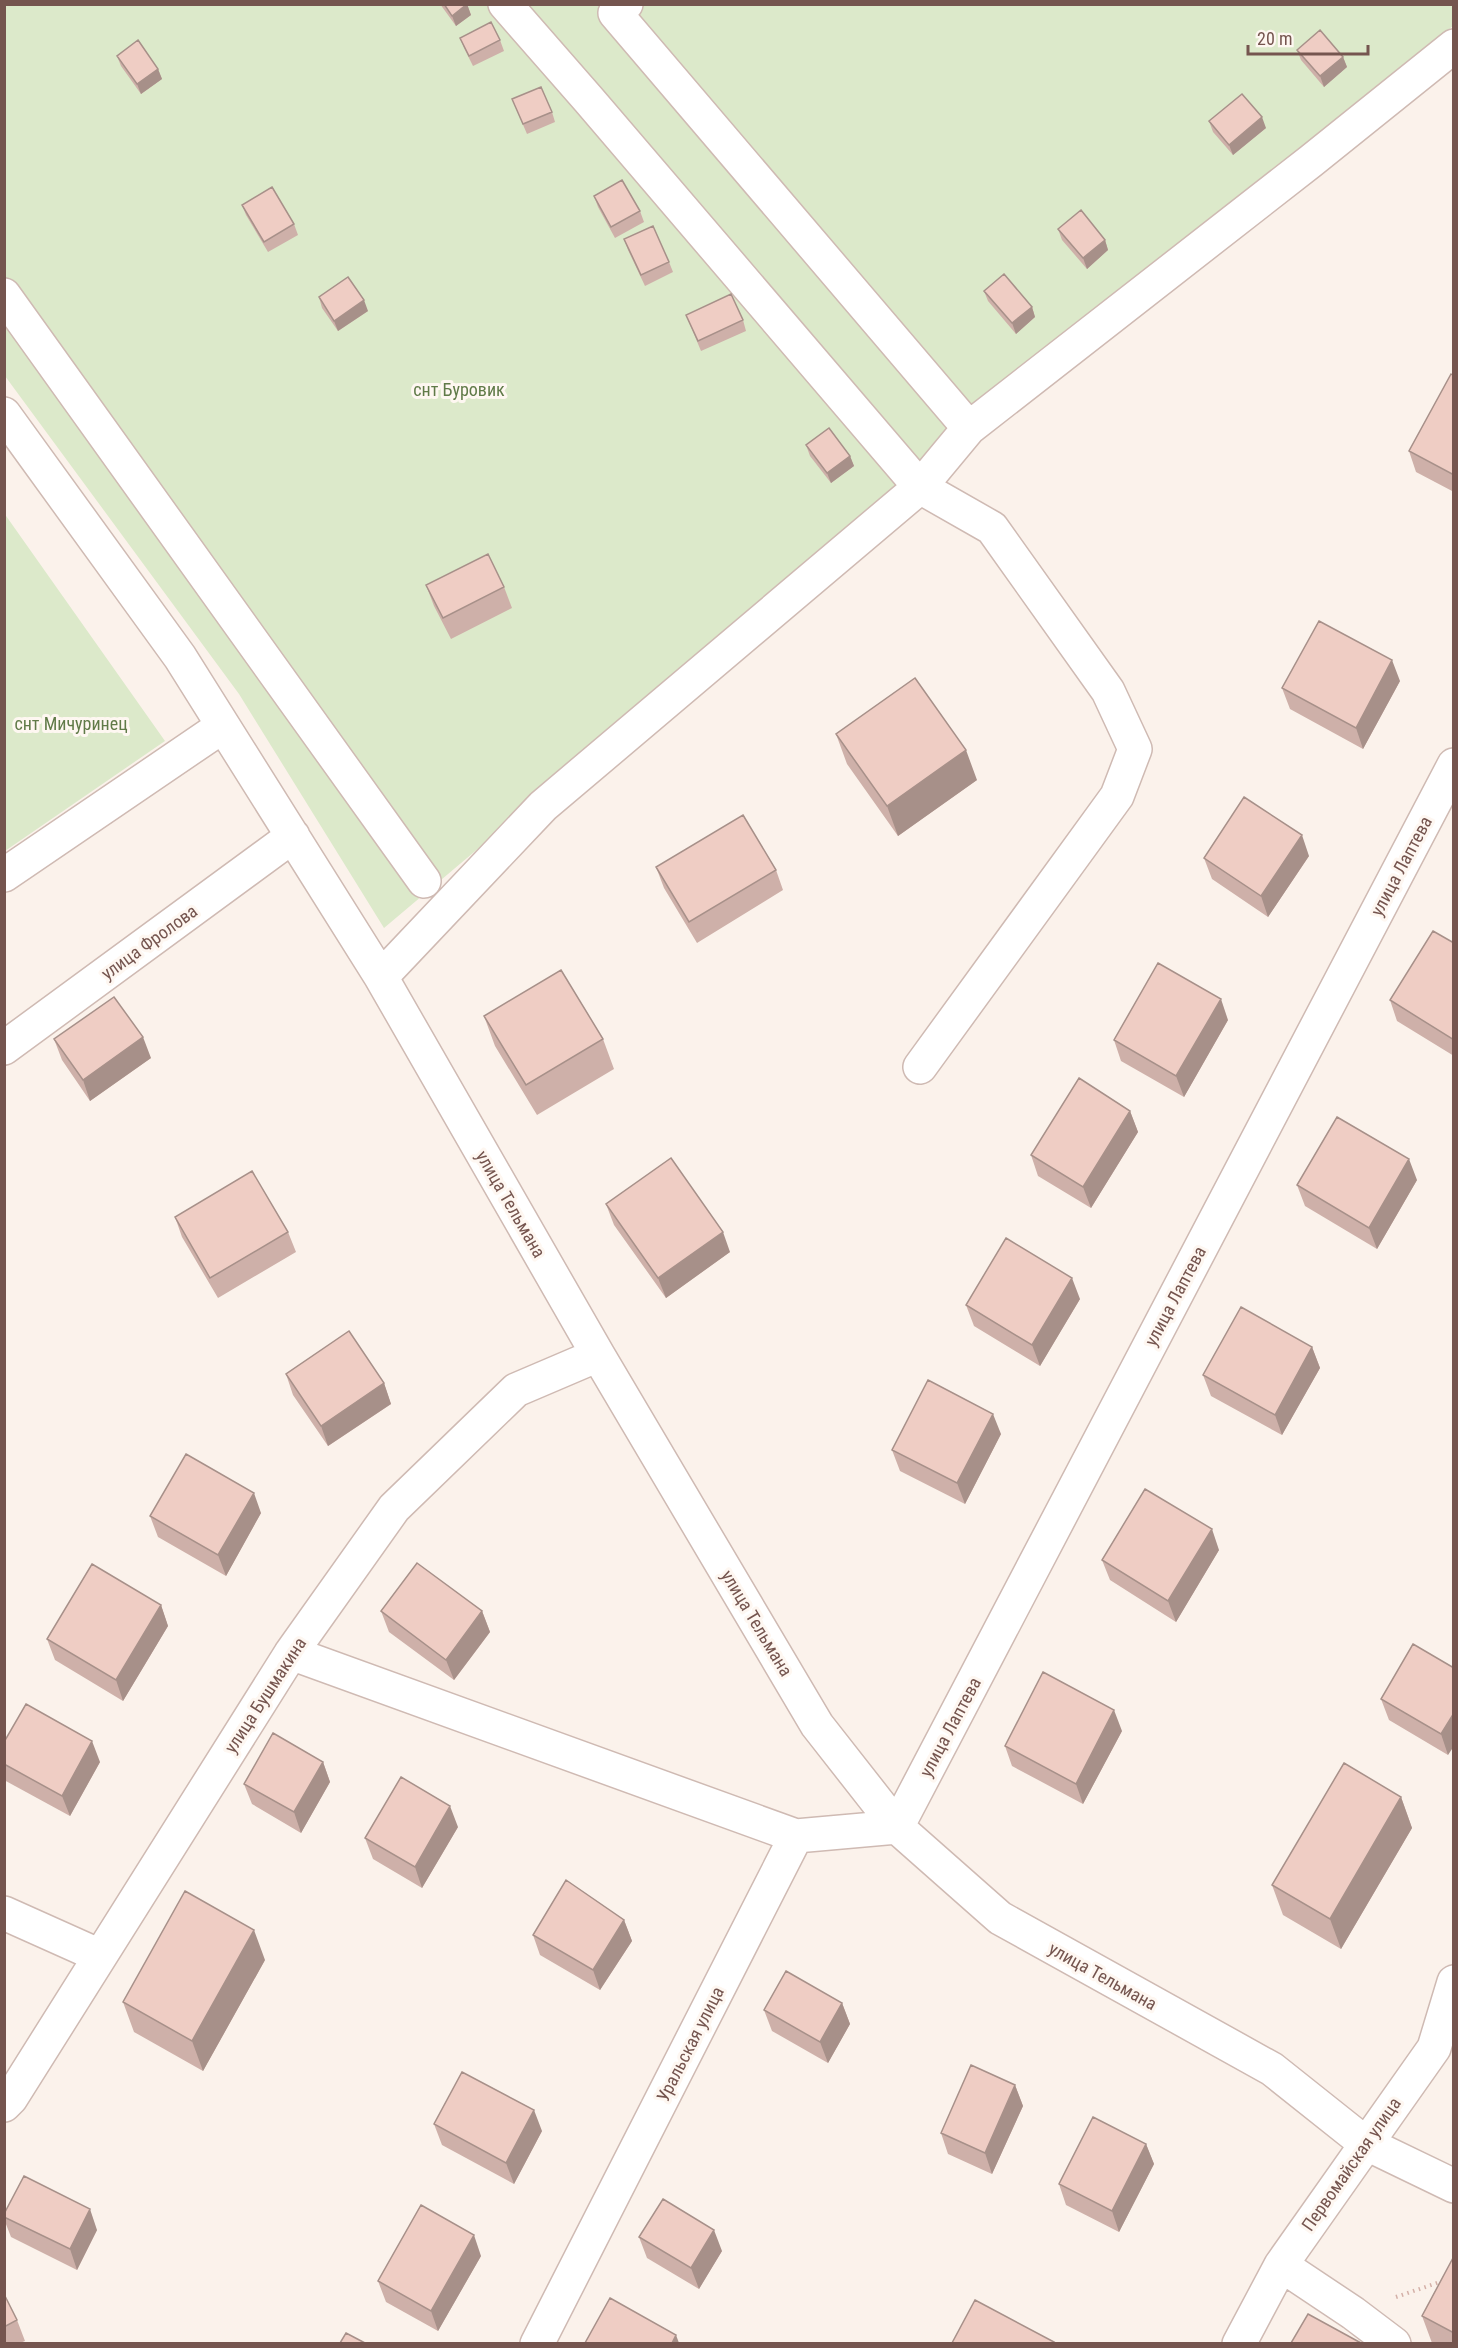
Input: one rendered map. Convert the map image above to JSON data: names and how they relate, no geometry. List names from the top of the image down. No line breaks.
{"streets":{"street":["улица Лаптева","улица Фролова","улица Тельмана","улица Бушмакина","Уральская улица","Первомайская улица"]},"crossings":[["улица Лаптева","улица Тельмана"],["улица Фролова","улица Тельмана"],["улица Тельмана","улица Бушмакина"],["улица Тельмана","Первомайская улица"]],"parks":["снт Буровик","снт Мичуринец"],"scale_bar":"20 m"}
